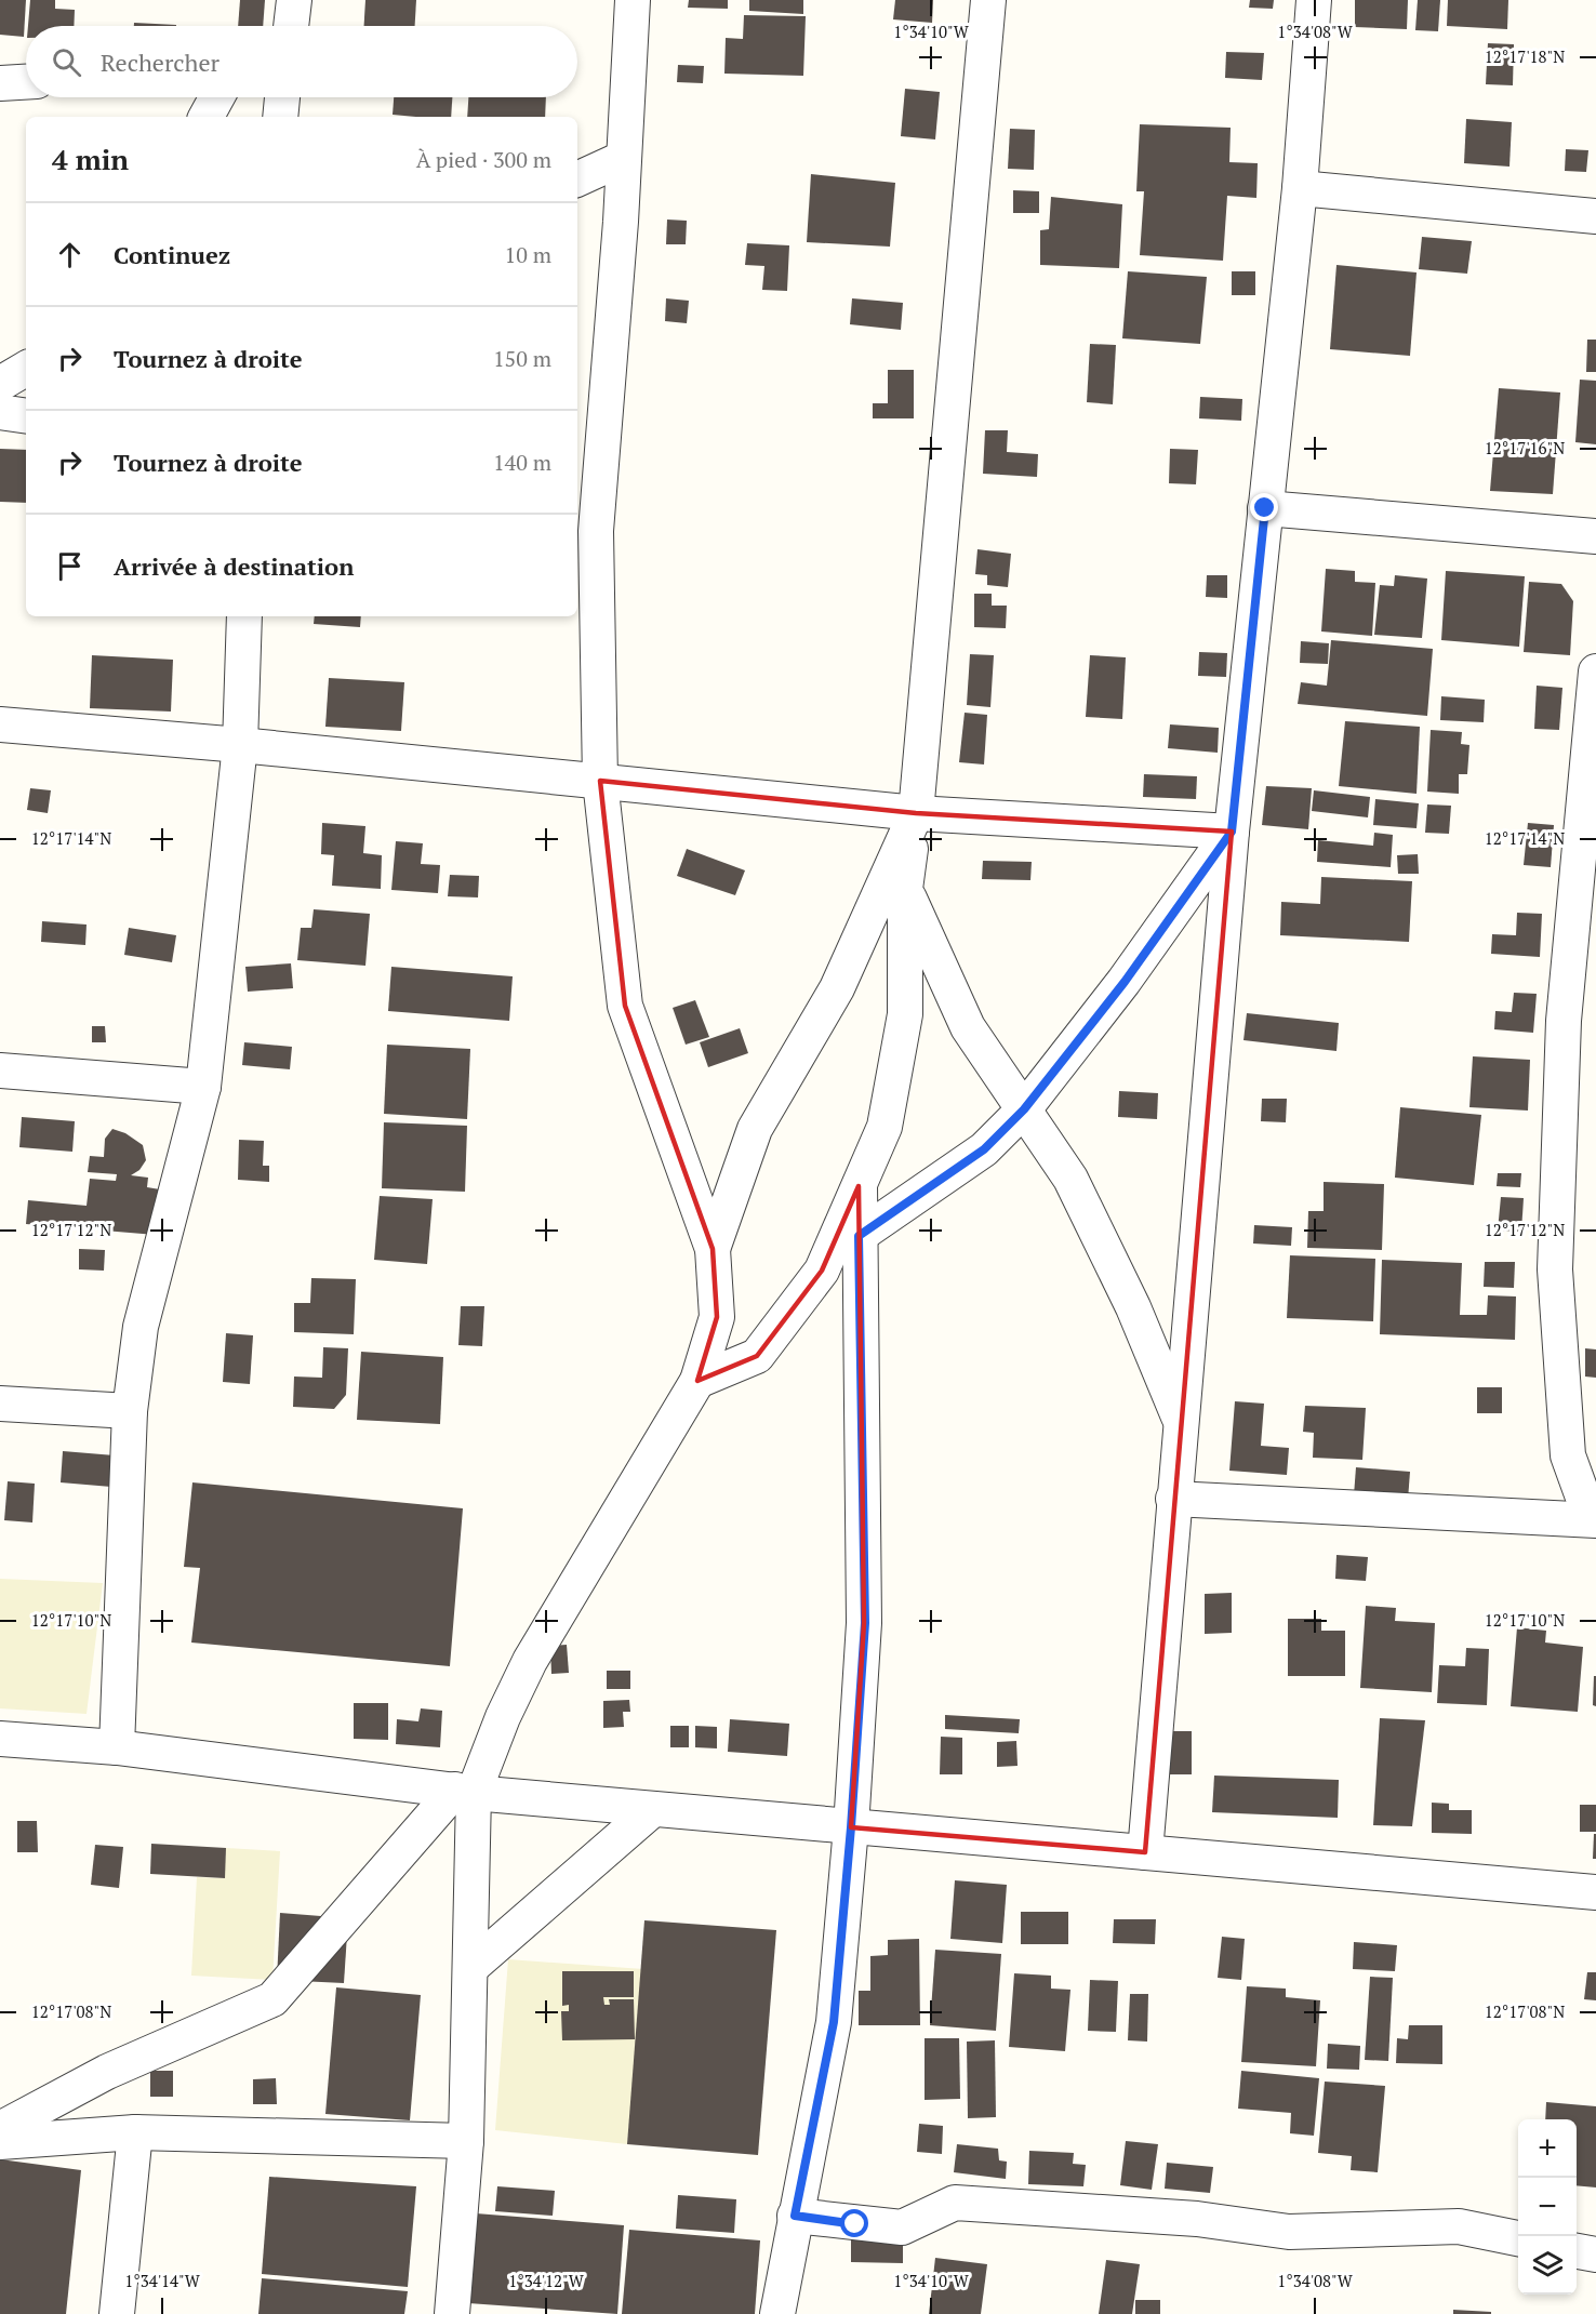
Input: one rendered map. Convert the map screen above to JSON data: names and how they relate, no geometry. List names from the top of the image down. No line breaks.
{"page":{"search":"Rechercher","heading":["4 min","À pied · 300 m"],"list":[["Continuez","10 m"],["Tournez à droite","150 m"],["Tournez à droite","140 m"],"Arrivée à destination"],"map_buttons":["+","−"]},"coordinates":["1°34'10\"W","1°34'08\"W","12°17'18\"N","12°17'16\"N","12°17'14\"N","12°17'12\"N","12°17'10\"N","12°17'08\"N","1°34'14\"W","1°34'12\"W"]}
